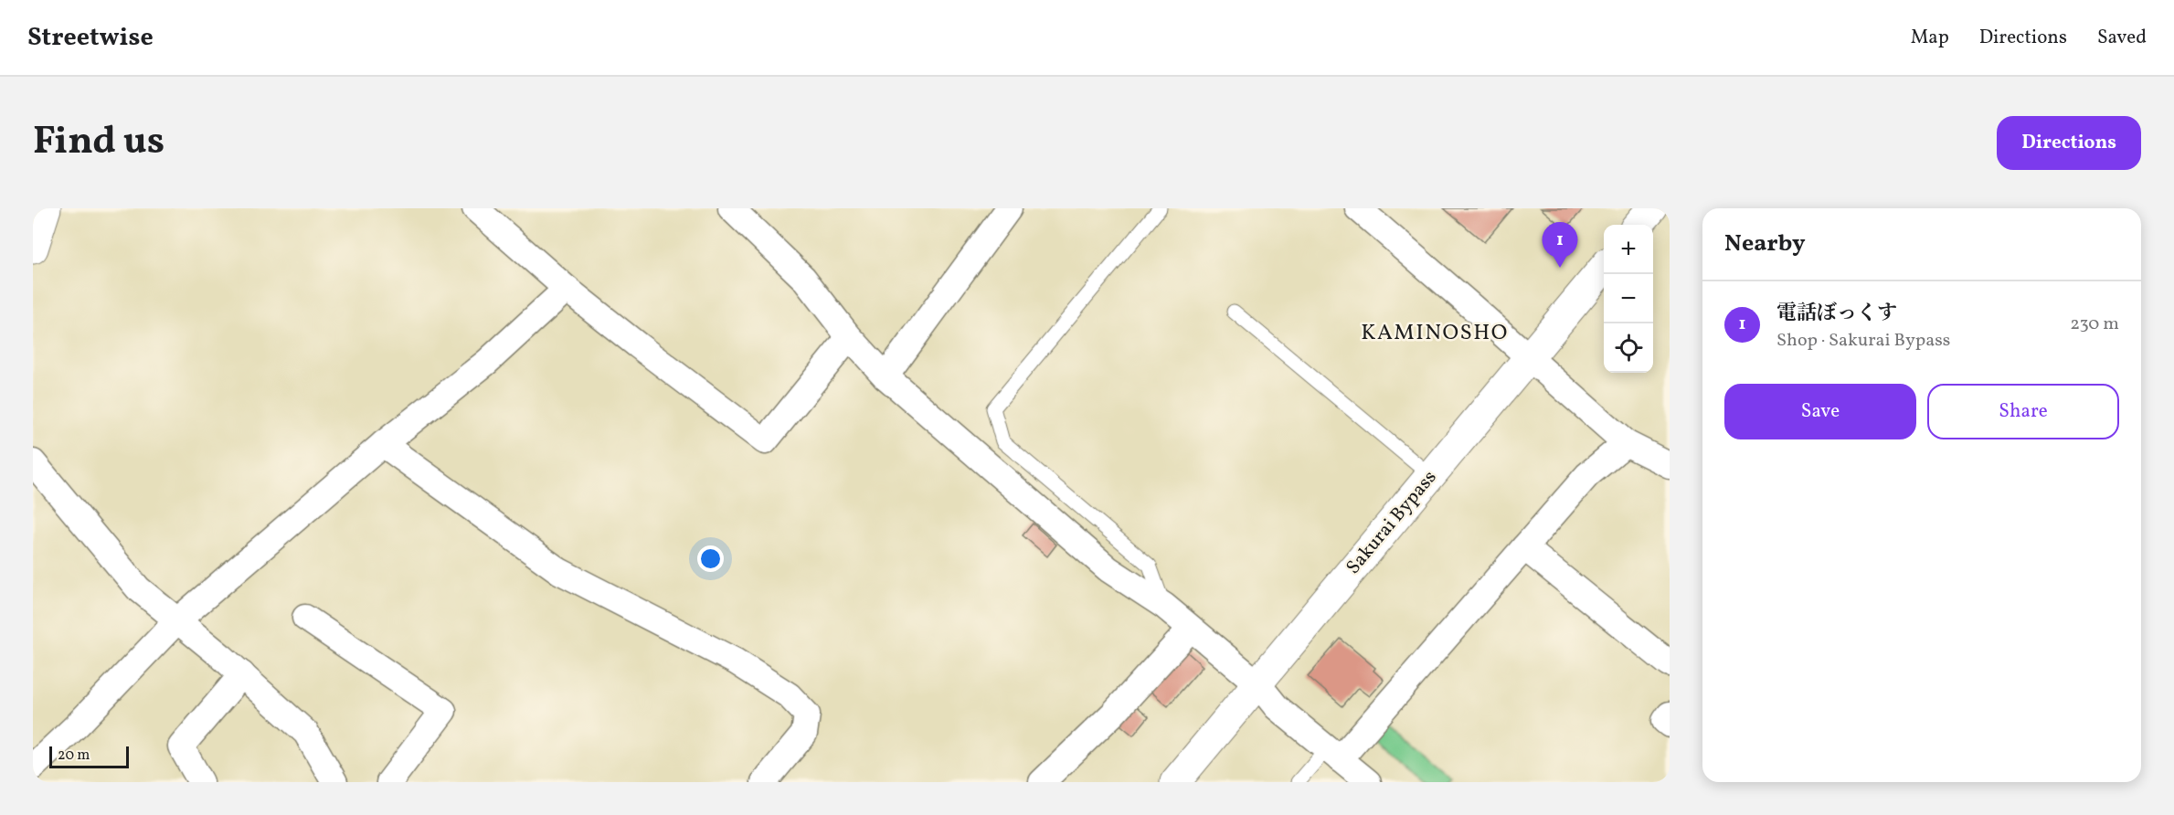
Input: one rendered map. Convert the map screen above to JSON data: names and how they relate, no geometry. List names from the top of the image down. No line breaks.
{"streets":{"main road":["Sakurai Bypass"]},"districts":["KAMINOSHO"],"scale_bar":"20 m","page":{"header":"Streetwise","nav":["Map","Directions","Saved"],"title":"Find us","buttons":["Directions",["Save","Share"]],"heading":"Nearby","pins":"1","map_buttons":["+","−"],"list":[{"mark":"1","name":"電話ぼっくす","note":"Shop · Sakurai Bypass","value":"230 m"}],"scale":"20 m"}}
